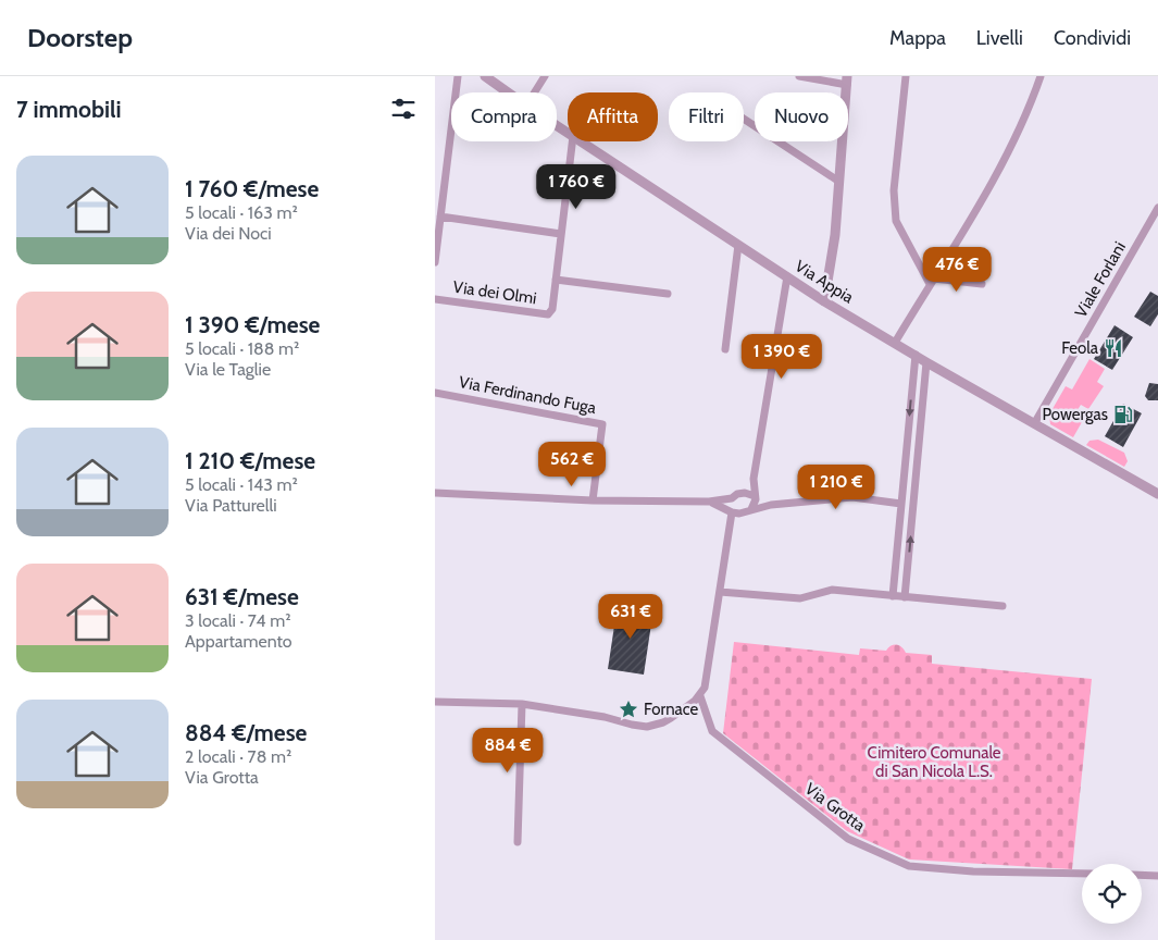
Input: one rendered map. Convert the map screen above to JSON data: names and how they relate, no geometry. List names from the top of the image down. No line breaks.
{"streets":{"street":["Viale Forlani","Via Appia","Via dei Olmi","Via Ferdinando Fuga","Via Grotta"]},"crossings":[["Viale Forlani","Via Appia"]],"parks":["Cimitero Comunale di San Nicola L.S."],"places":{"restaurant":["Feola"],"fuel station":["Powergas"],"place":["Fornace"]},"page":{"header":"Doorstep","nav":["Mappa","Livelli","Condividi"],"heading":"7 immobili","chip":["Compra","Affitta","Filtri","Nuovo"],"list":[{"name":"1 760 €/mese","note":"5 locali · 163 m² · Via dei Noci"},{"name":"1 390 €/mese","note":"5 locali · 188 m² · Via le Taglie"},{"name":"1 210 €/mese","note":"5 locali · 143 m² · Via Patturelli"},{"name":"631 €/mese","note":"3 locali · 74 m² · Appartamento"},{"name":"884 €/mese","note":"2 locali · 78 m² · Via Grotta"}],"price":["1 760 €","476 €","1 390 €","562 €","1 210 €","631 €","884 €"]}}
